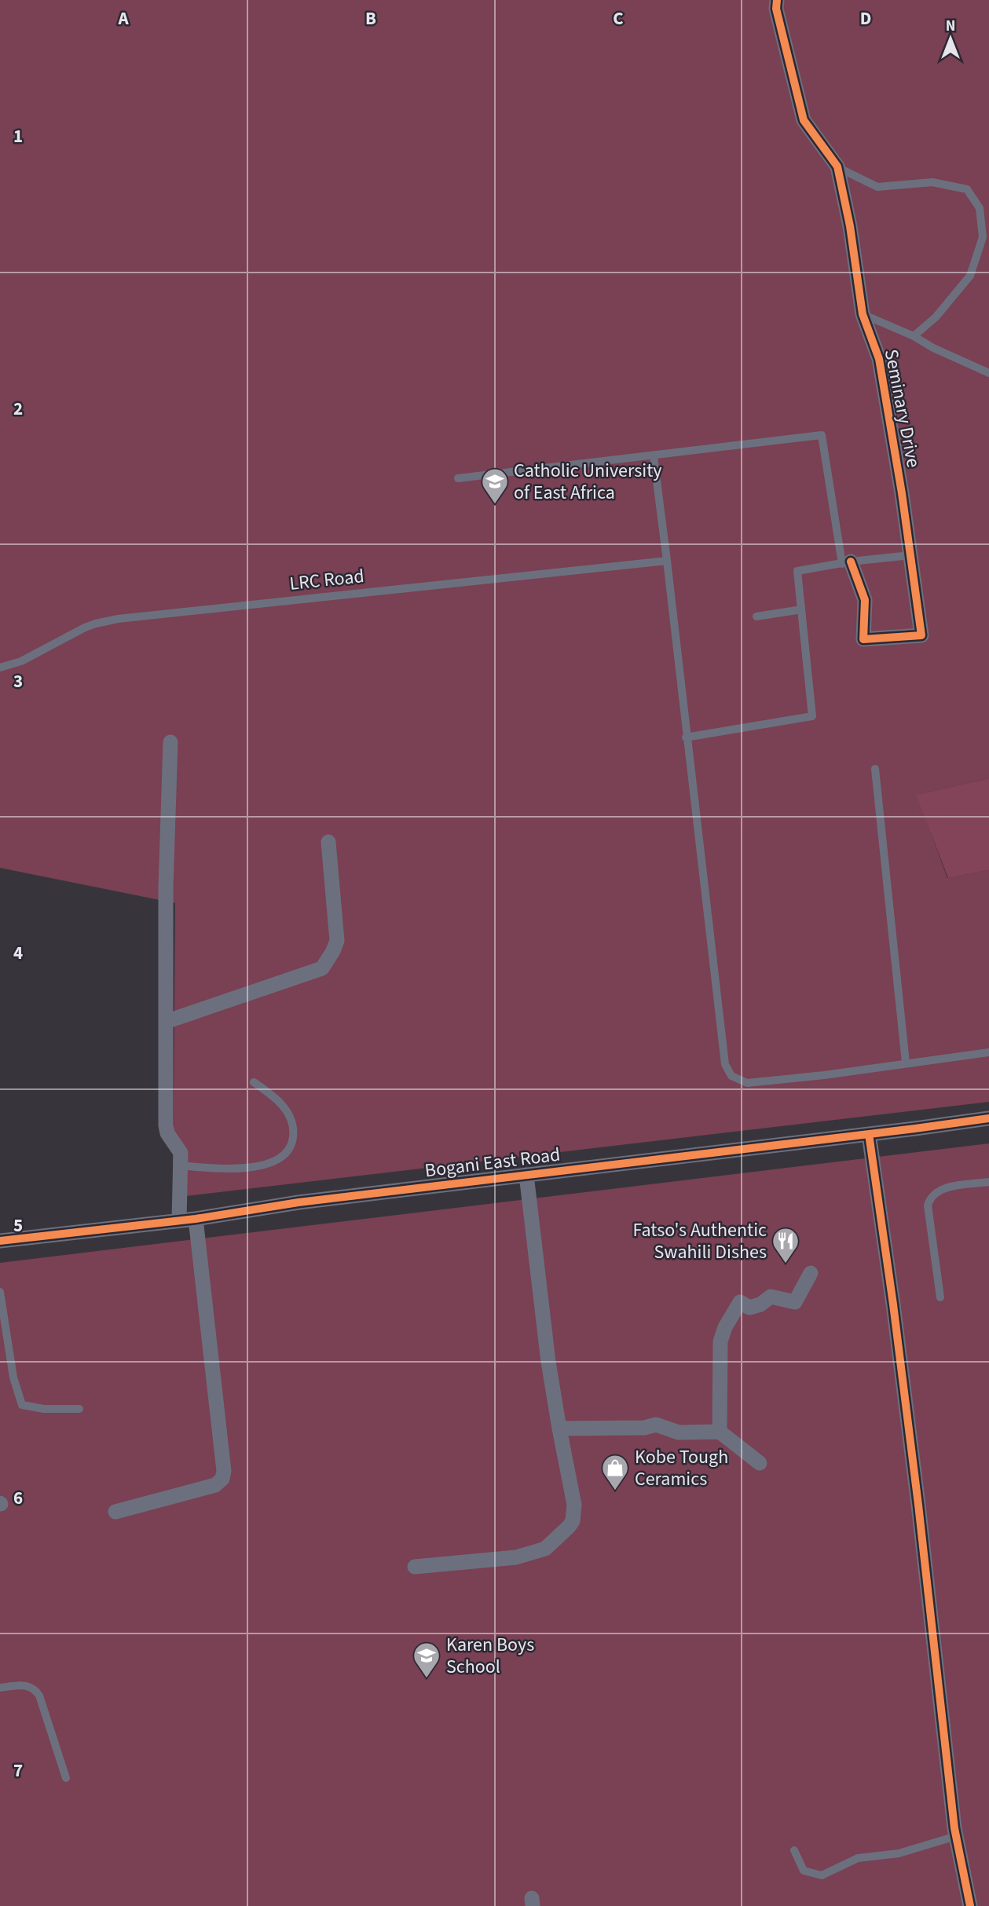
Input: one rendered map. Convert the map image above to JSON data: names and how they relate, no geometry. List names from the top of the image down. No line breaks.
{"streets":{"street":["Seminary Drive","Bogani East Road"],"lane":["LRC Road"]},"places":{"school or university":["Catholic University of East Africa","Karen Boys School"],"restaurant":["Fatso's Authentic Swahili Dishes"],"shop":["Kobe Tough Ceramics"]},"north":"top","grid":{"columns":["A","B","C","D"],"rows":["1","2","3","4","5","6","7"]}}
